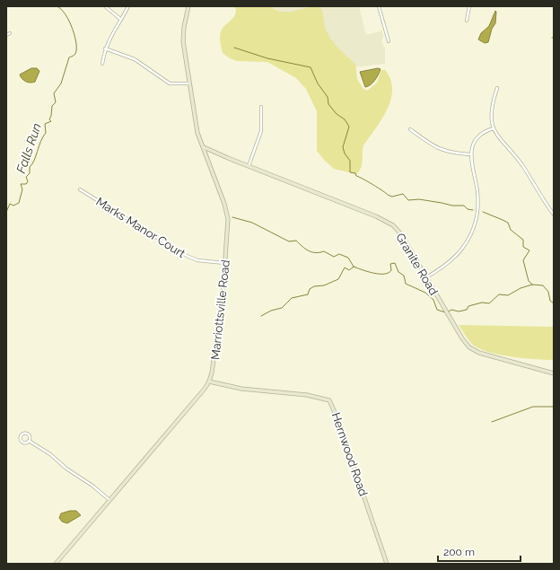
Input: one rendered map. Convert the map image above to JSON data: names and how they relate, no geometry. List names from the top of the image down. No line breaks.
{"streets":{"street":["Marks Manor Court","Granite Road","Marriottsville Road","Hernwood Road"]},"crossings":[["Marks Manor Court","Marriottsville Road"],["Granite Road","Marriottsville Road"],["Marriottsville Road","Hernwood Road"]],"water":["Falls Run"],"scale_bar":"200 m"}
